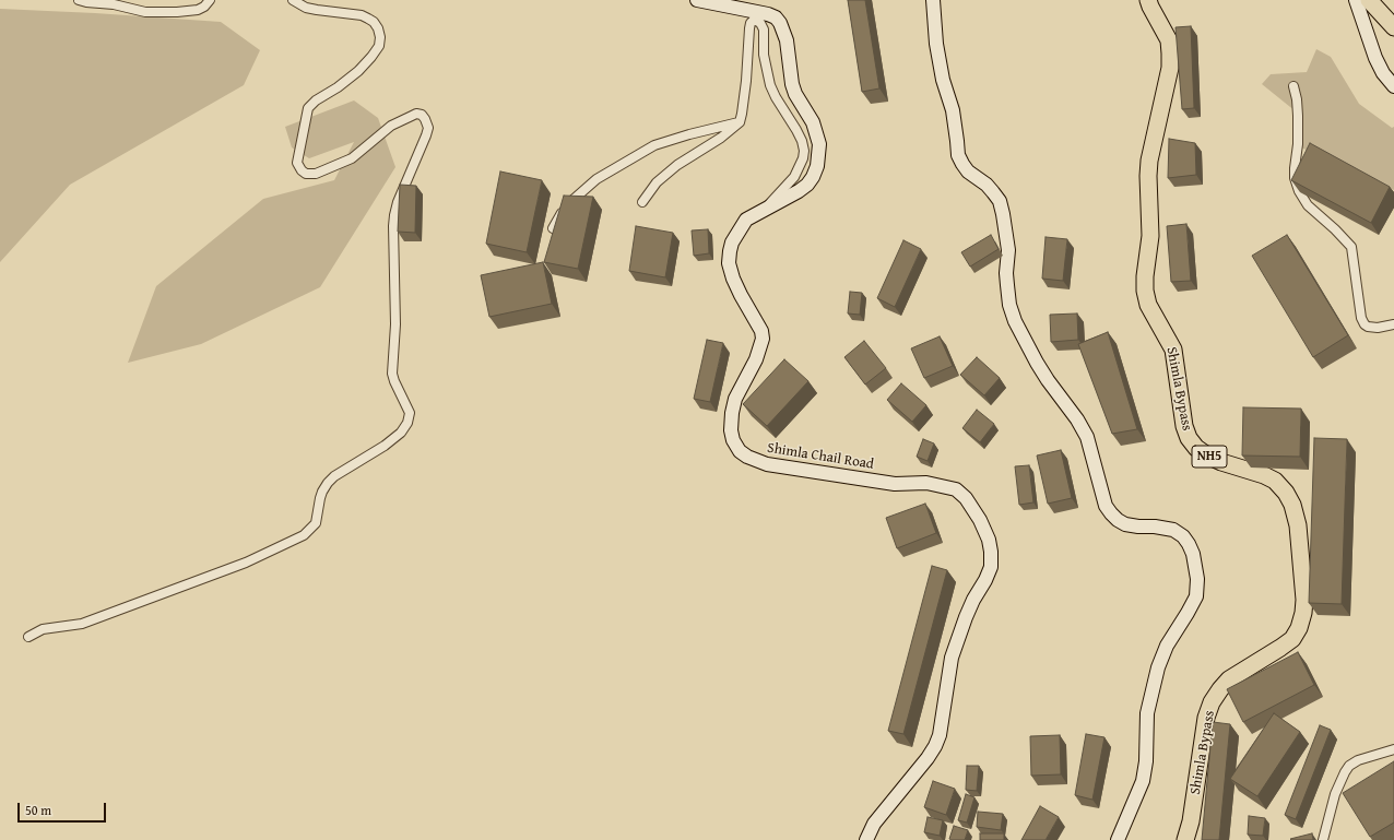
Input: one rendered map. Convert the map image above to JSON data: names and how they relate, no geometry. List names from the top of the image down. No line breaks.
{"streets":{"highway":["Shimla Bypass","NH5"],"main road":["Shimla Chail Road"]},"scale_bar":"50 m"}
